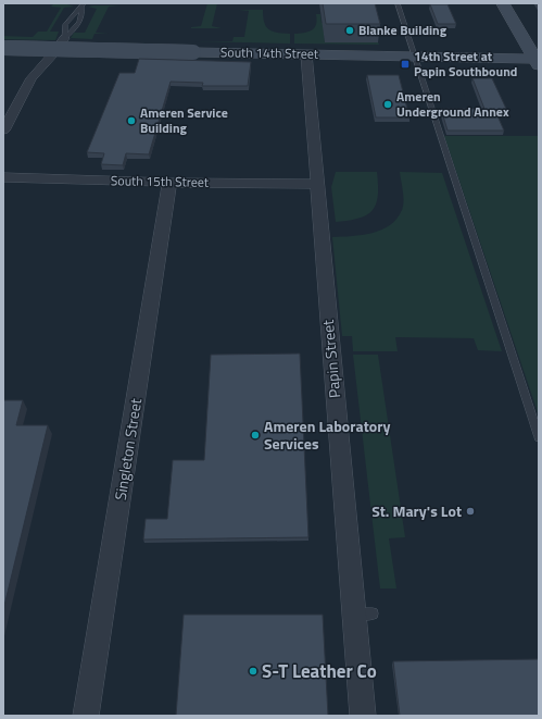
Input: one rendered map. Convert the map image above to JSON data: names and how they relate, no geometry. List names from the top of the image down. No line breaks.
{"streets":{"main road":["South 14th Street"],"street":["South 15th Street","Papin Street","Singleton Street"]},"crossings":[["South 14th Street","Papin Street"],["South 15th Street","Papin Street"],["South 15th Street","Singleton Street"]],"places":{"other":["Blanke Building","Ameren Underground Annex","Ameren Service Building","Ameren Laboratory Services","St. Mary's Lot","S-T Leather Co"],"transit":["14th Street at Papin Southbound"]}}
